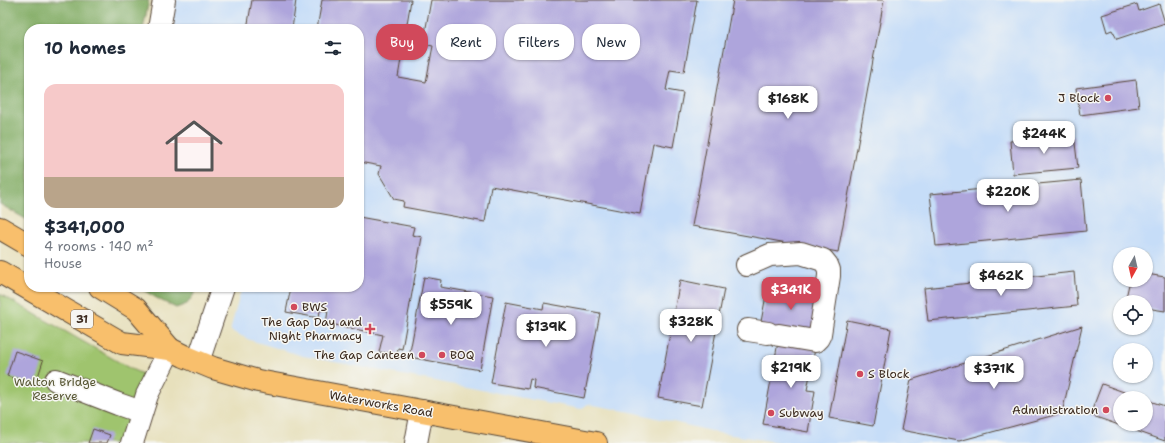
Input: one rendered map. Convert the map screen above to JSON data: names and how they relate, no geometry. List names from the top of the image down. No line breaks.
{"streets":{"main road":["31","Waterworks Road"]},"parks":["Walton Bridge Reserve"],"places":{"other":["J Block","BWS","The Gap Canteen","BOQ","S Block","Administration","Subway"],"health":["The Gap Day and Night Pharmacy"]},"north":"bottom","page":{"chip":["Buy","Rent","Filters","New"],"heading":"10 homes","list":[{"name":"$341,000","note":"4 rooms · 140 m² · House"}],"price":["$168K","$244K","$220K","$462K","$341K","$559K","$328K","$139K","$219K","$371K"],"map_buttons":["+","−"]}}
